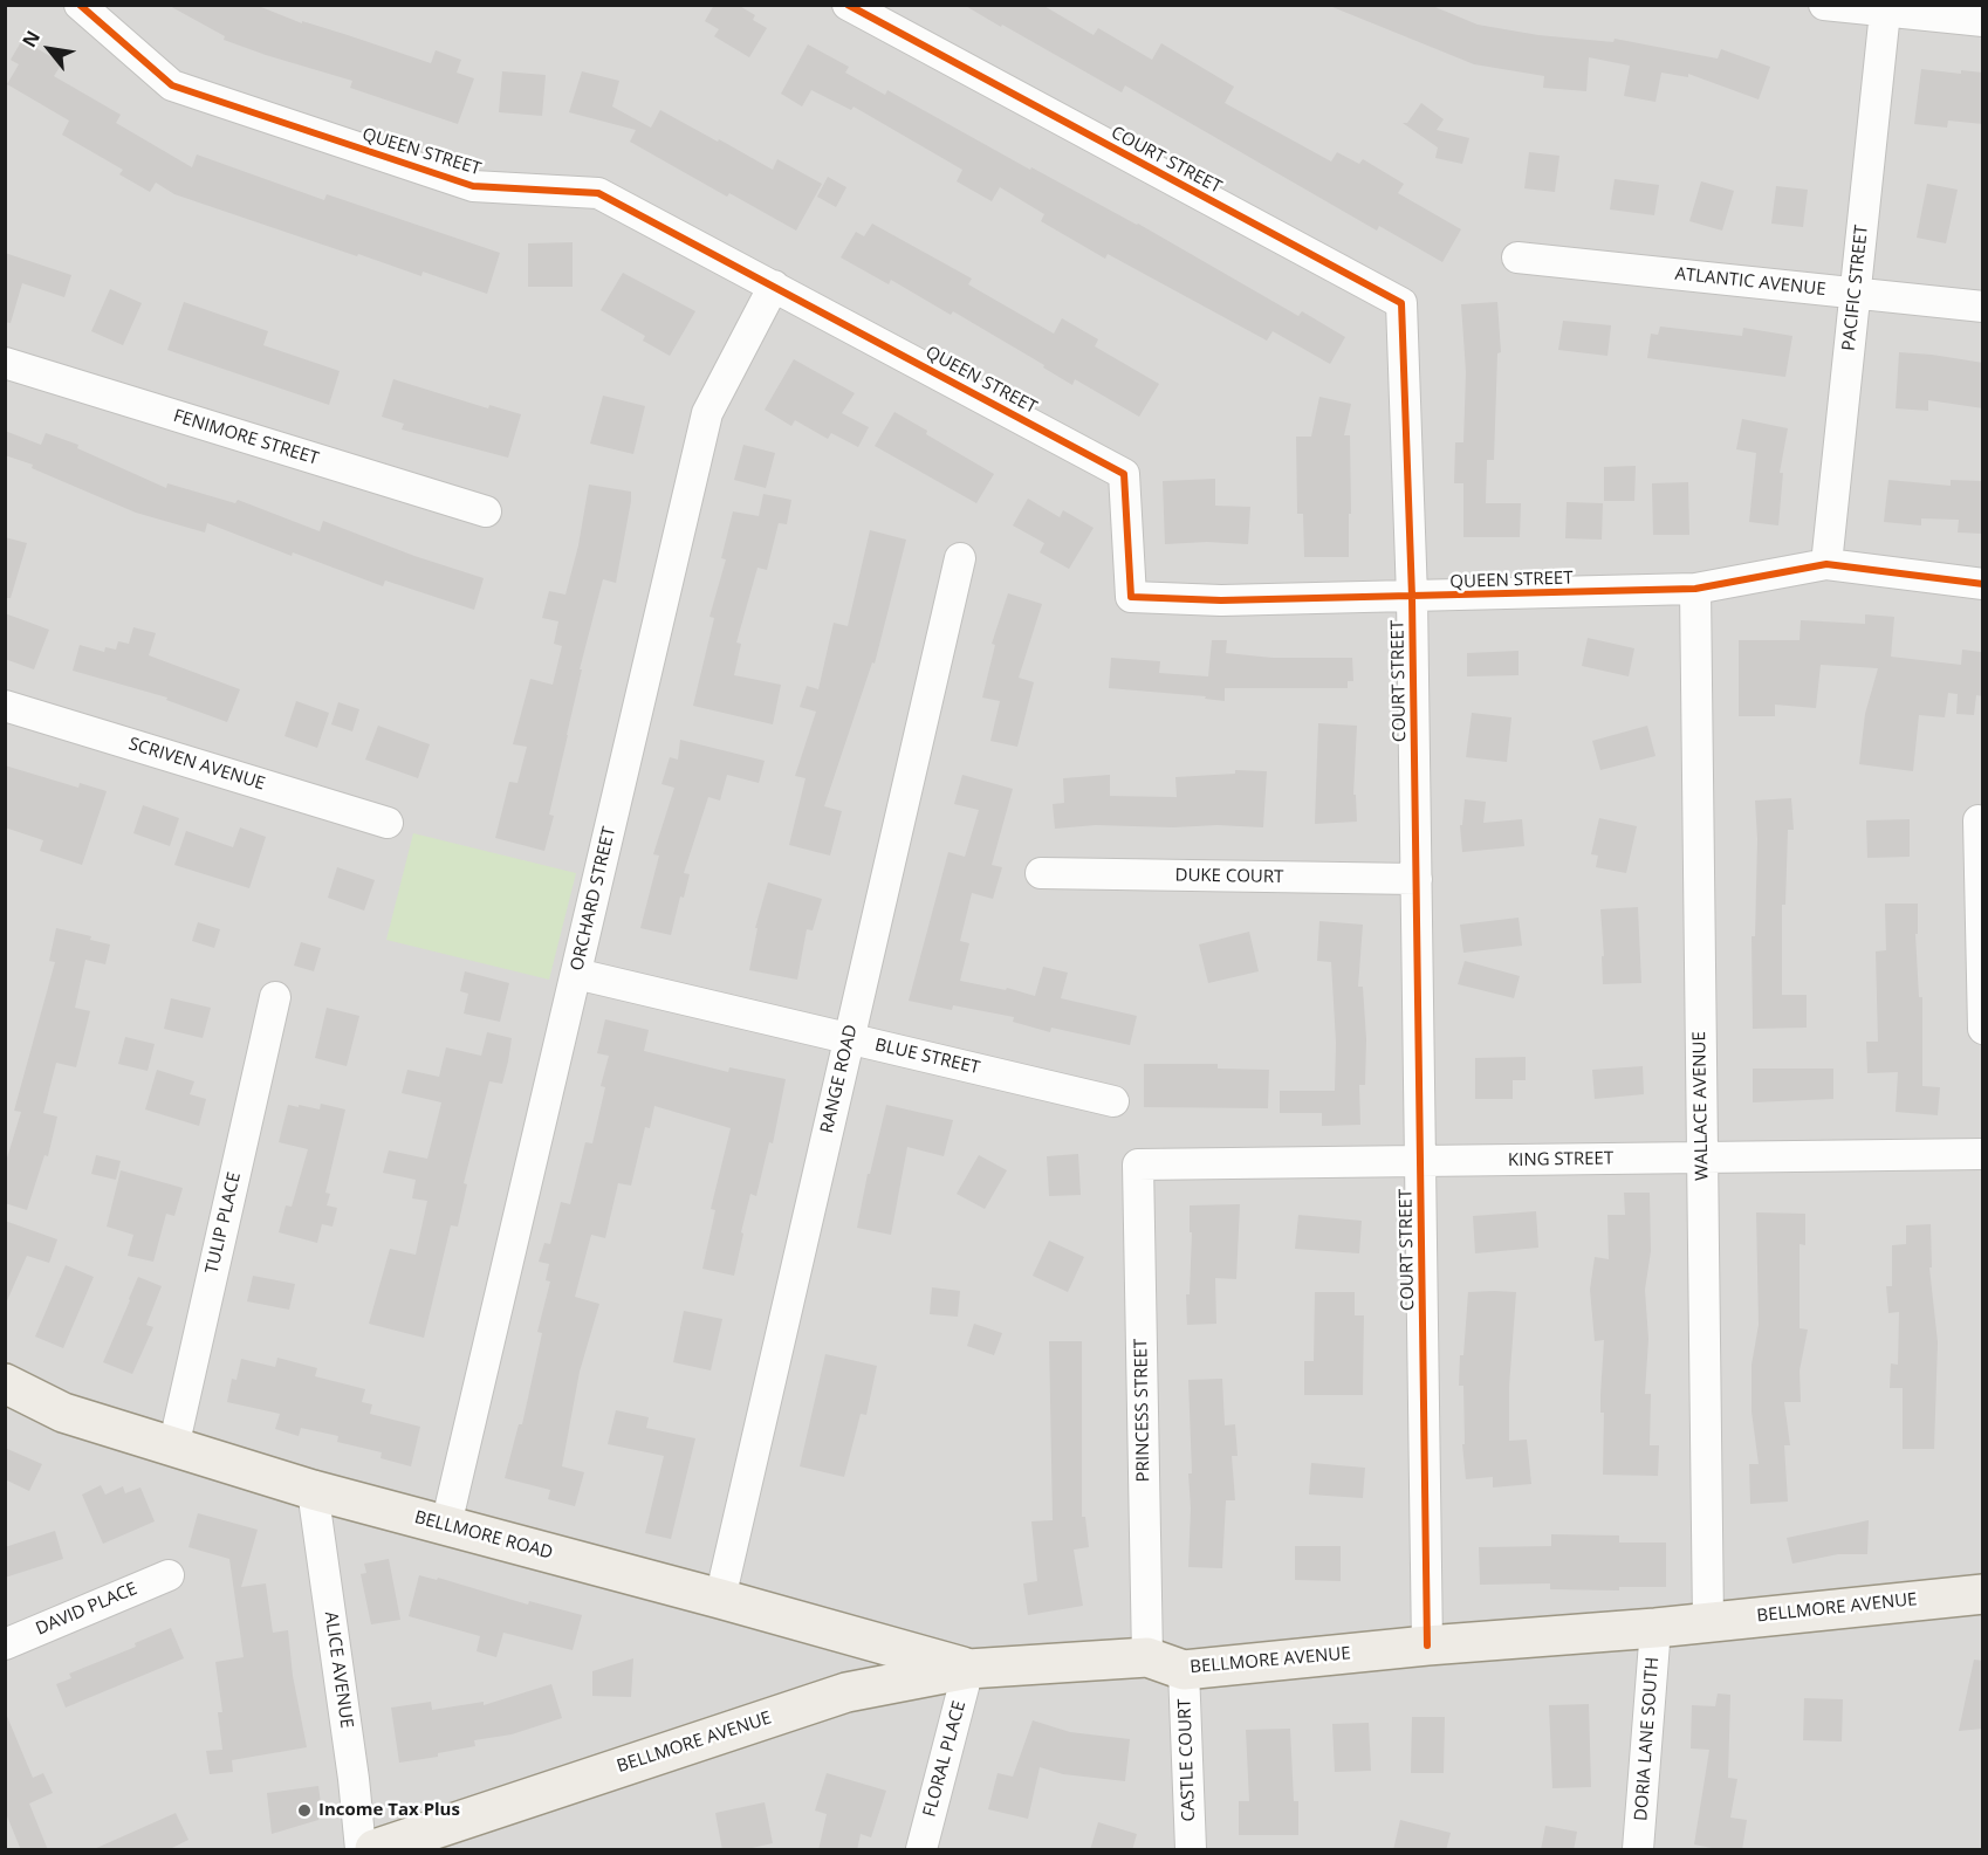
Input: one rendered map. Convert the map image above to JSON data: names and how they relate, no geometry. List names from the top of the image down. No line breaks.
{"streets":{"main road":["BELLMORE ROAD","BELLMORE AVENUE"],"street":["QUEEN STREET","COURT STREET","ATLANTIC AVENUE","PACIFIC STREET","FENIMORE STREET","SCRIVEN AVENUE","DUKE COURT","ORCHARD STREET","BLUE STREET","RANGE ROAD","WALLACE AVENUE","KING STREET","TULIP PLACE","PRINCESS STREET","DAVID PLACE","ALICE AVENUE","DORIA LANE SOUTH","FLORAL PLACE","CASTLE COURT"]},"crossings":[["QUEEN STREET","COURT STREET"],["QUEEN STREET","PACIFIC STREET"],["QUEEN STREET","ORCHARD STREET"],["QUEEN STREET","WALLACE AVENUE"],["COURT STREET","DUKE COURT"],["COURT STREET","KING STREET"],["COURT STREET","BELLMORE AVENUE"],["ATLANTIC AVENUE","PACIFIC STREET"],["ORCHARD STREET","BLUE STREET"],["ORCHARD STREET","BELLMORE ROAD"],["BLUE STREET","RANGE ROAD"],["RANGE ROAD","BELLMORE ROAD"],["WALLACE AVENUE","KING STREET"],["WALLACE AVENUE","BELLMORE AVENUE"],["KING STREET","PRINCESS STREET"],["TULIP PLACE","BELLMORE ROAD"],["PRINCESS STREET","BELLMORE AVENUE"],["BELLMORE ROAD","BELLMORE AVENUE"],["BELLMORE ROAD","ALICE AVENUE"],["BELLMORE ROAD","FLORAL PLACE"],["BELLMORE AVENUE","DORIA LANE SOUTH"],["BELLMORE AVENUE","FLORAL PLACE"],["BELLMORE AVENUE","CASTLE COURT"]],"places":["Income Tax Plus"],"north":"top left"}
